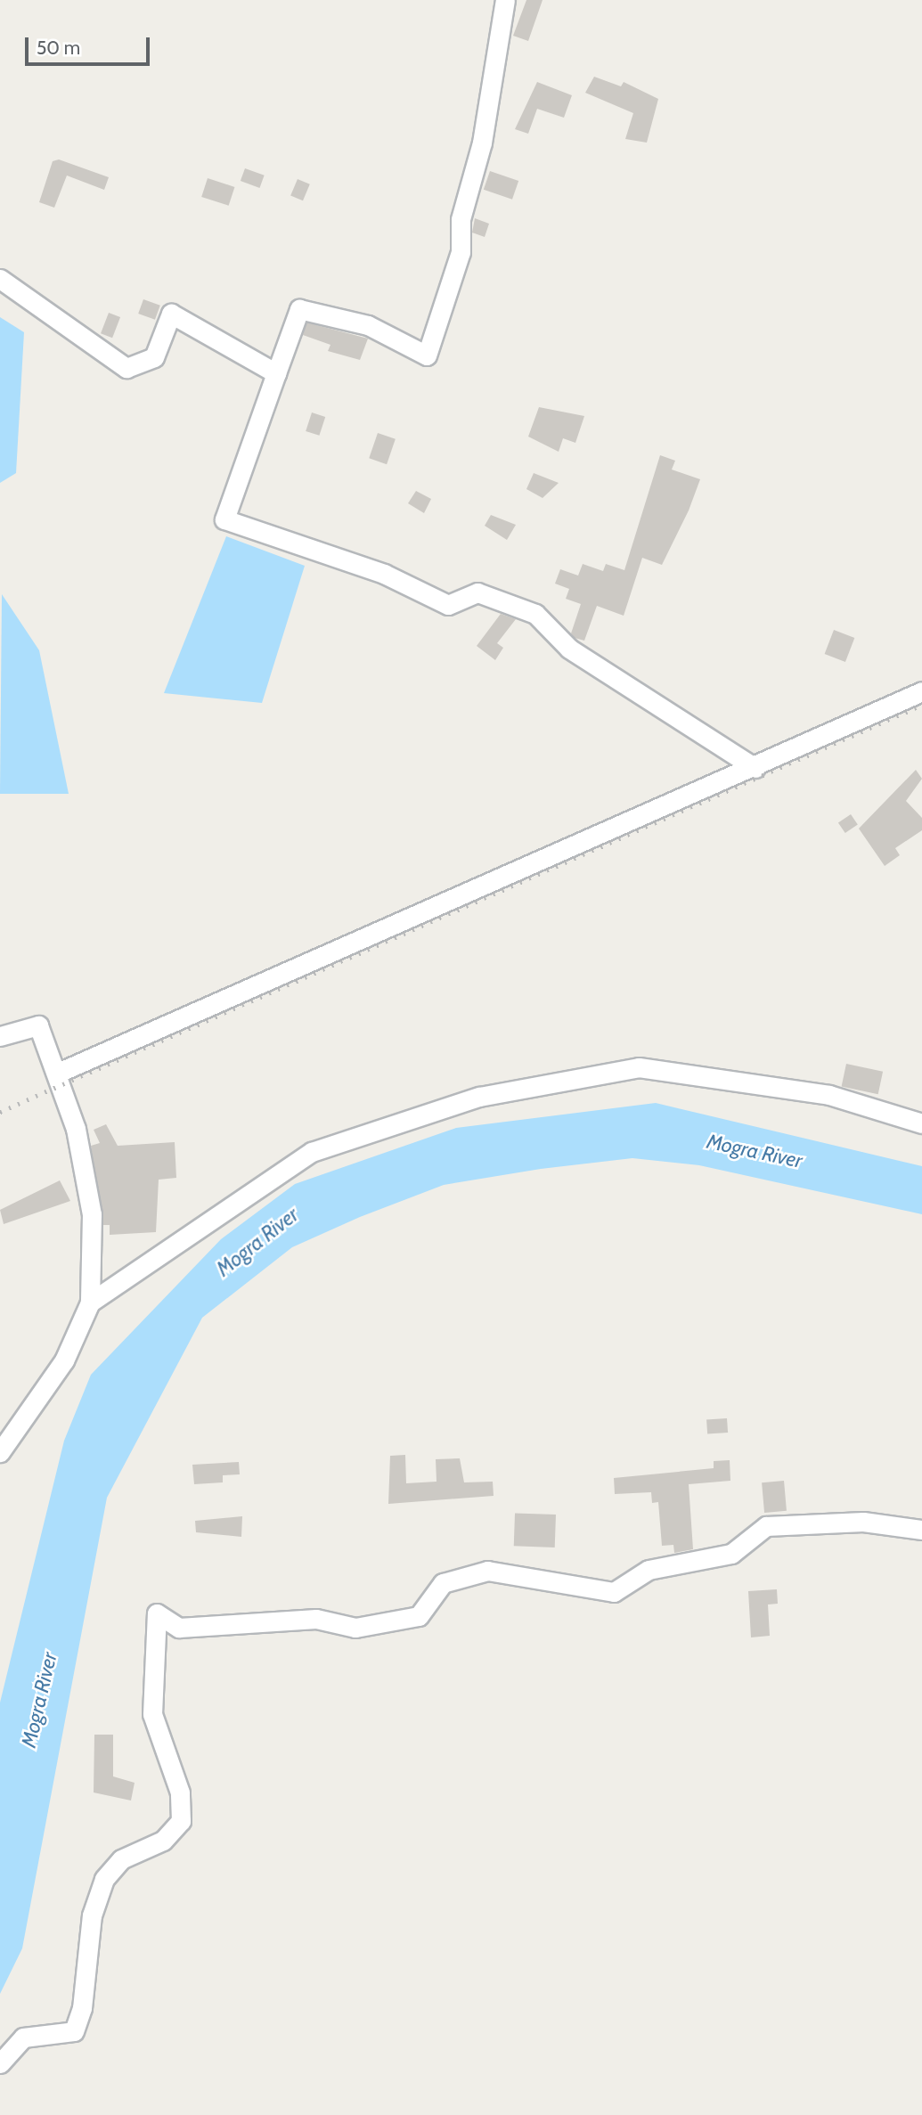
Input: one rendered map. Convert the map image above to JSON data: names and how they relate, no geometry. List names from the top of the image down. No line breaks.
{"water":["Mogra River"],"scale_bar":"50 m"}
